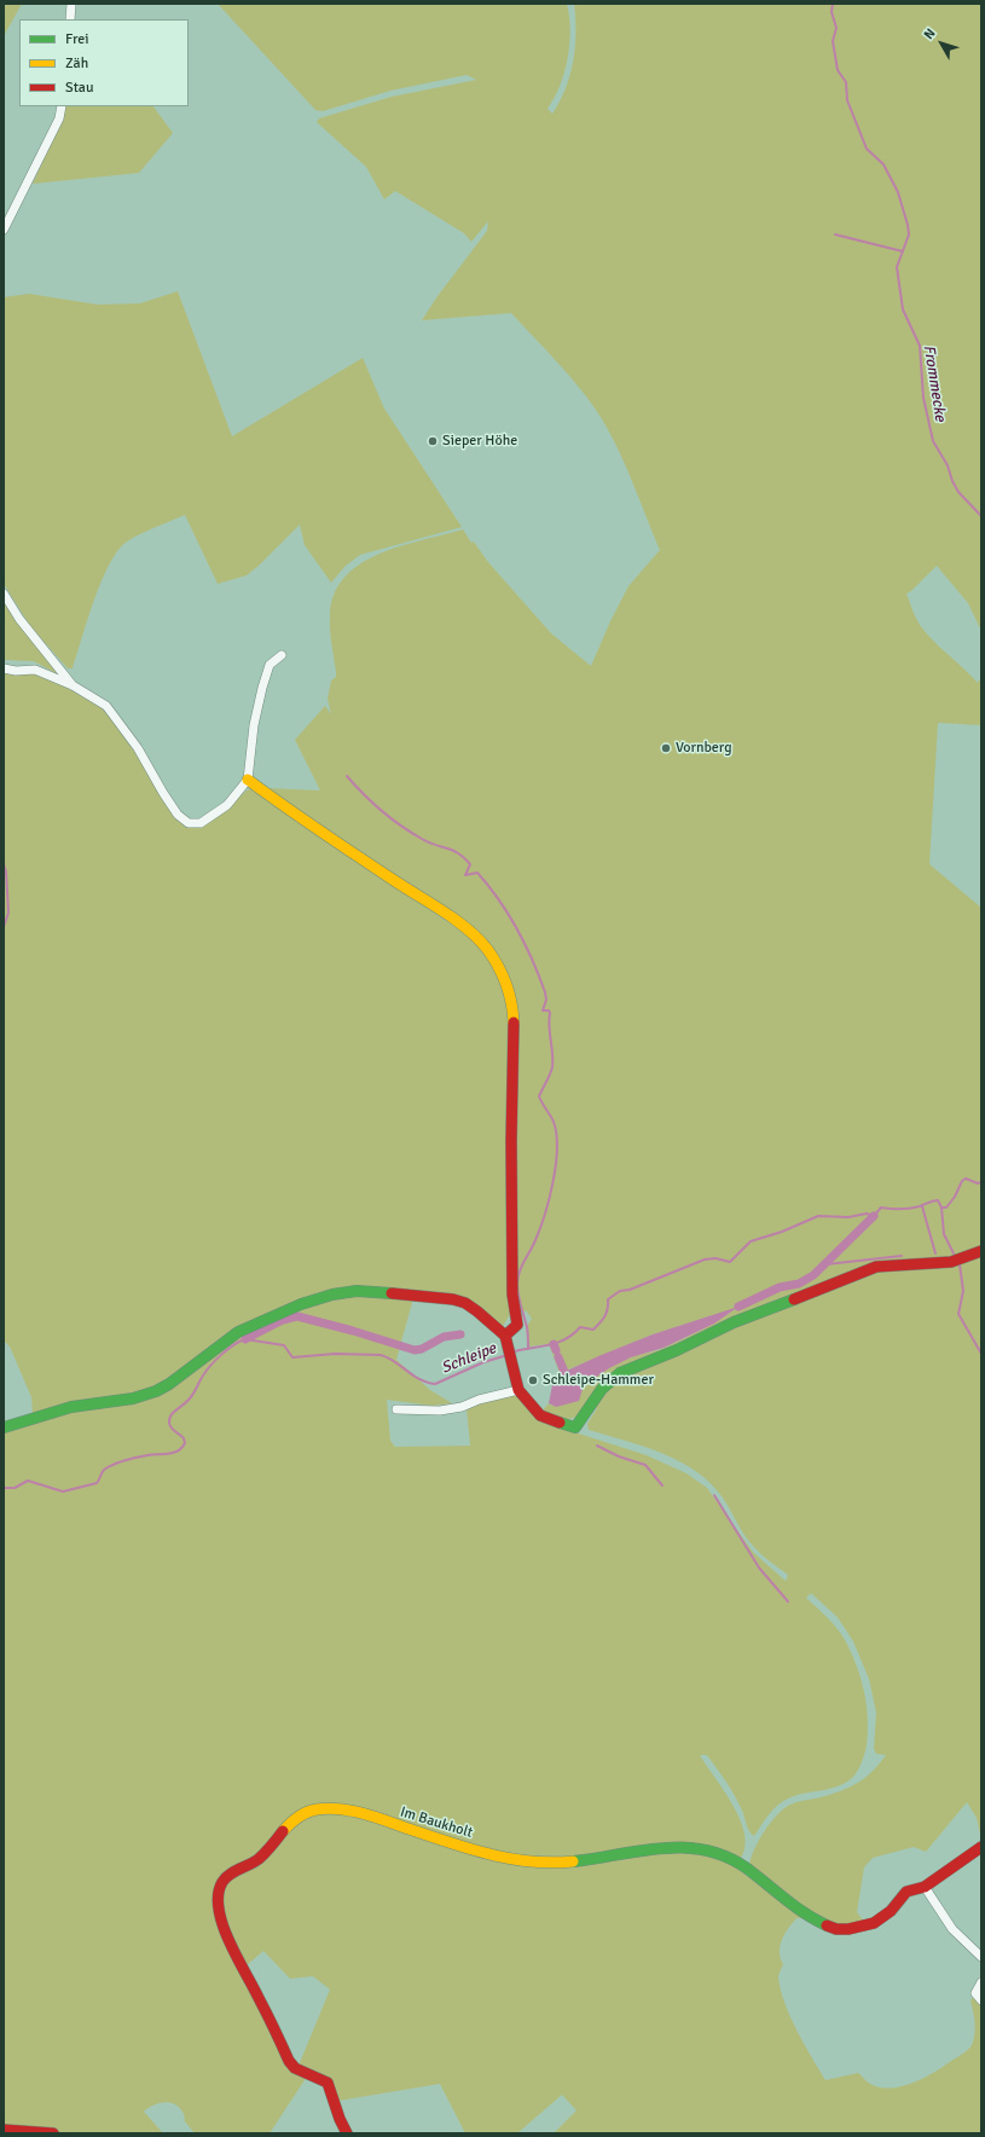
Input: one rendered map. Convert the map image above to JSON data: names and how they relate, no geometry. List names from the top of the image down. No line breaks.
{"streets":{"street":["Im Baukholt"]},"water":["Frommecke","Schleipe"],"places":["Sieper Höhe","Vornberg","Schleipe-Hammer"],"legend":["Frei","Zäh","Stau"],"north":"top left"}
